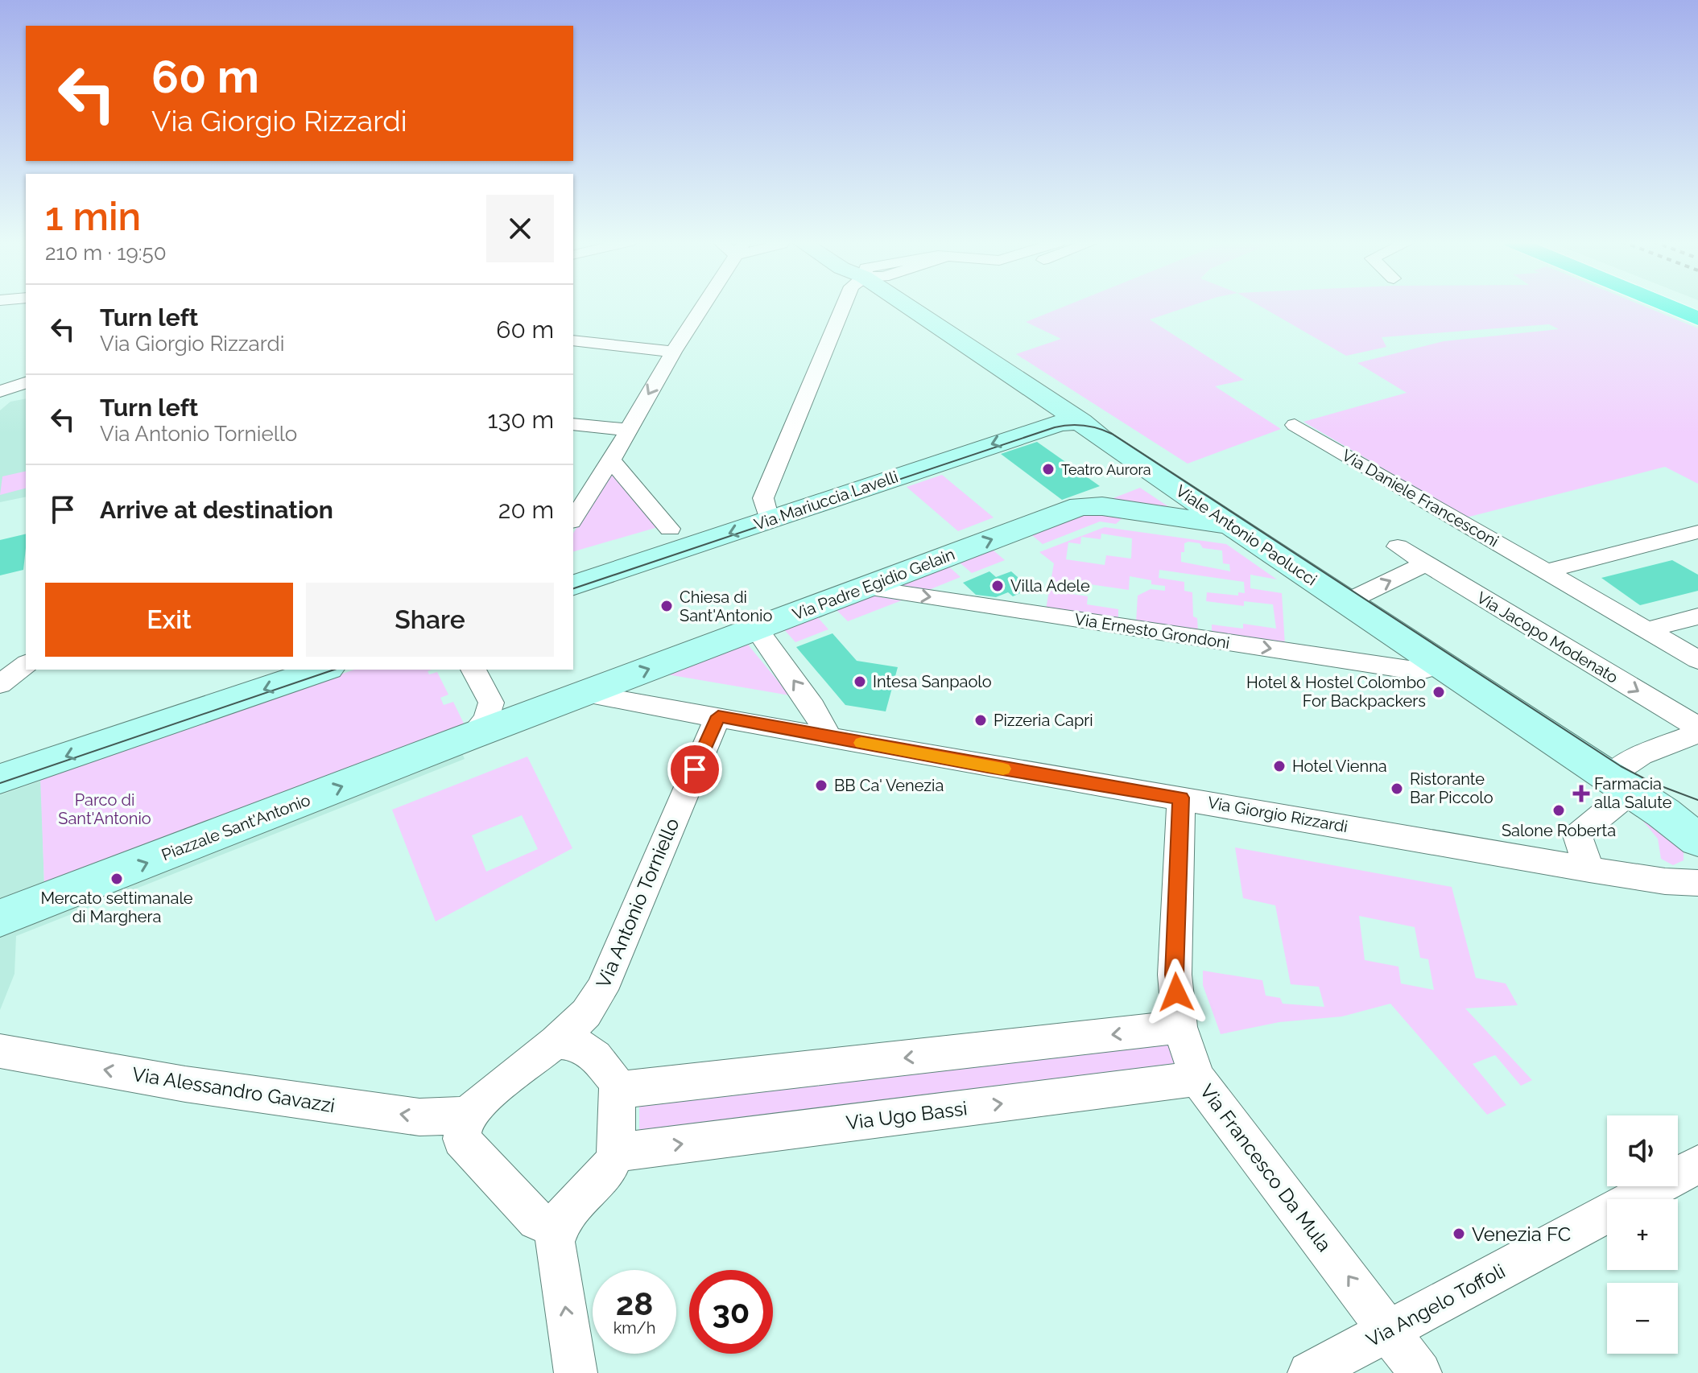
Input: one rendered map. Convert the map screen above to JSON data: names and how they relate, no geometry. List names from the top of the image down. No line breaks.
{"streets":{"street":["Via Daniele Francesconi","Via Mariuccia Lavelli","Viale Antonio Paolucci","Via Padre Egidio Gelain","Via Ernesto Grondoni","Via Jacopo Modenato","Via Giorgio Rizzardi","Piazzale Sant'Antonio","Via Antonio Torniello","Via Alessandro Gavazzi","Via Ugo Bassi","Via Francesco Da Mula","Via Angelo Toffoli"]},"crossings":[["Via Mariuccia Lavelli","Viale Antonio Paolucci"],["Viale Antonio Paolucci","Via Padre Egidio Gelain"],["Viale Antonio Paolucci","Via Ernesto Grondoni"],["Via Padre Egidio Gelain","Via Ernesto Grondoni"],["Via Padre Egidio Gelain","Via Giorgio Rizzardi"],["Via Padre Egidio Gelain","Piazzale Sant'Antonio"],["Via Giorgio Rizzardi","Piazzale Sant'Antonio"],["Via Giorgio Rizzardi","Via Antonio Torniello"],["Via Giorgio Rizzardi","Via Francesco Da Mula"],["Via Antonio Torniello","Via Alessandro Gavazzi"],["Via Antonio Torniello","Via Ugo Bassi"],["Via Alessandro Gavazzi","Via Ugo Bassi"],["Via Ugo Bassi","Via Francesco Da Mula"],["Via Francesco Da Mula","Via Angelo Toffoli"]],"one_way":["Via Mariuccia Lavelli","Via Padre Egidio Gelain","Via Ernesto Grondoni","Via Jacopo Modenato","Via Alessandro Gavazzi","Via Francesco Da Mula"],"parks":["Parco di Sant'Antonio"],"places":{"other":["Teatro Aurora","Villa Adele","Chiesa di Sant'Antonio","Intesa Sanpaolo","Hotel & Hostel Colombo For Backpackers","Pizzeria Capri","Hotel Vienna","BB Ca' Venezia","Ristorante Bar Piccolo","Salone Roberta","Mercato settimanale di Marghera","Venezia FC"],"health":["Farmacia alla Salute"]},"page":{"turn":["60 m","Via Giorgio Rizzardi"],"heading":["1 min","210 m · 19:50"],"list":[{"name":"Turn left","note":"Via Giorgio Rizzardi","value":"60 m"},{"name":"Turn left","note":"Via Antonio Torniello","value":"130 m"},{"name":"Arrive at destination","value":"20 m"}],"buttons":["Exit","Share"],"map_buttons":["+","−"],"speed":"28 km/h","limit":"30"}}
